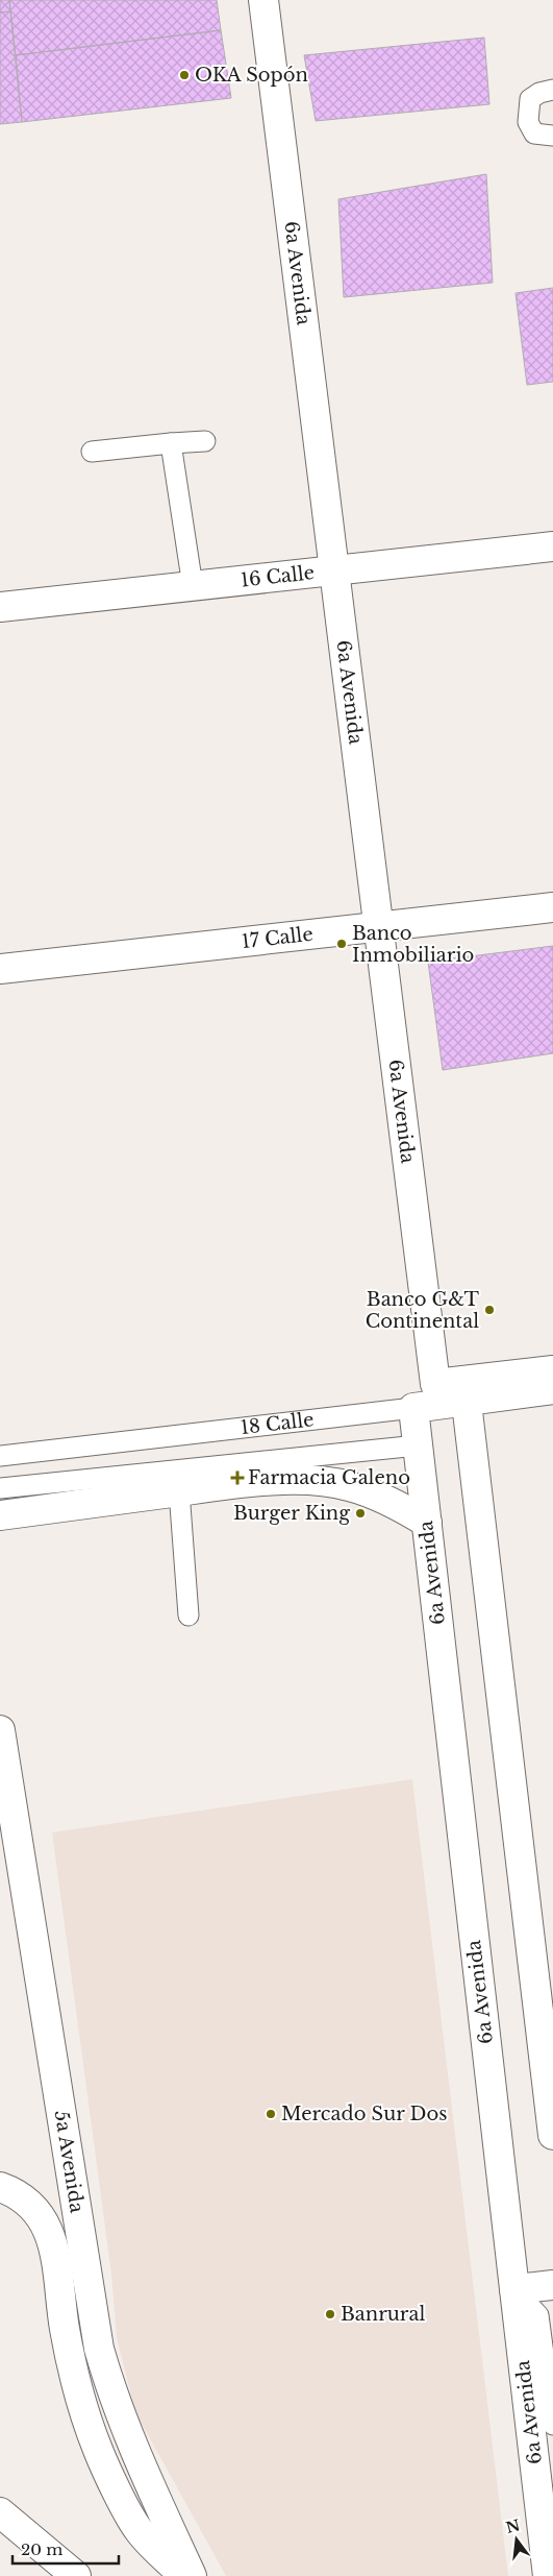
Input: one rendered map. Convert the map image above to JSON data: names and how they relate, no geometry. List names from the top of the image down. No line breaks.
{"streets":{"street":["6a Avenida","16 Calle","17 Calle","18 Calle","5a Avenida"]},"crossings":[["6a Avenida","16 Calle"],["6a Avenida","17 Calle"],["6a Avenida","18 Calle"]],"places":{"other":["OKA Sopón","Banco Inmobiliario","Banco G&T Continental","Burger King","Mercado Sur Dos","Banrural"],"health":["Farmacia Galeno"]},"scale_bar":"20 m","north":"top"}
